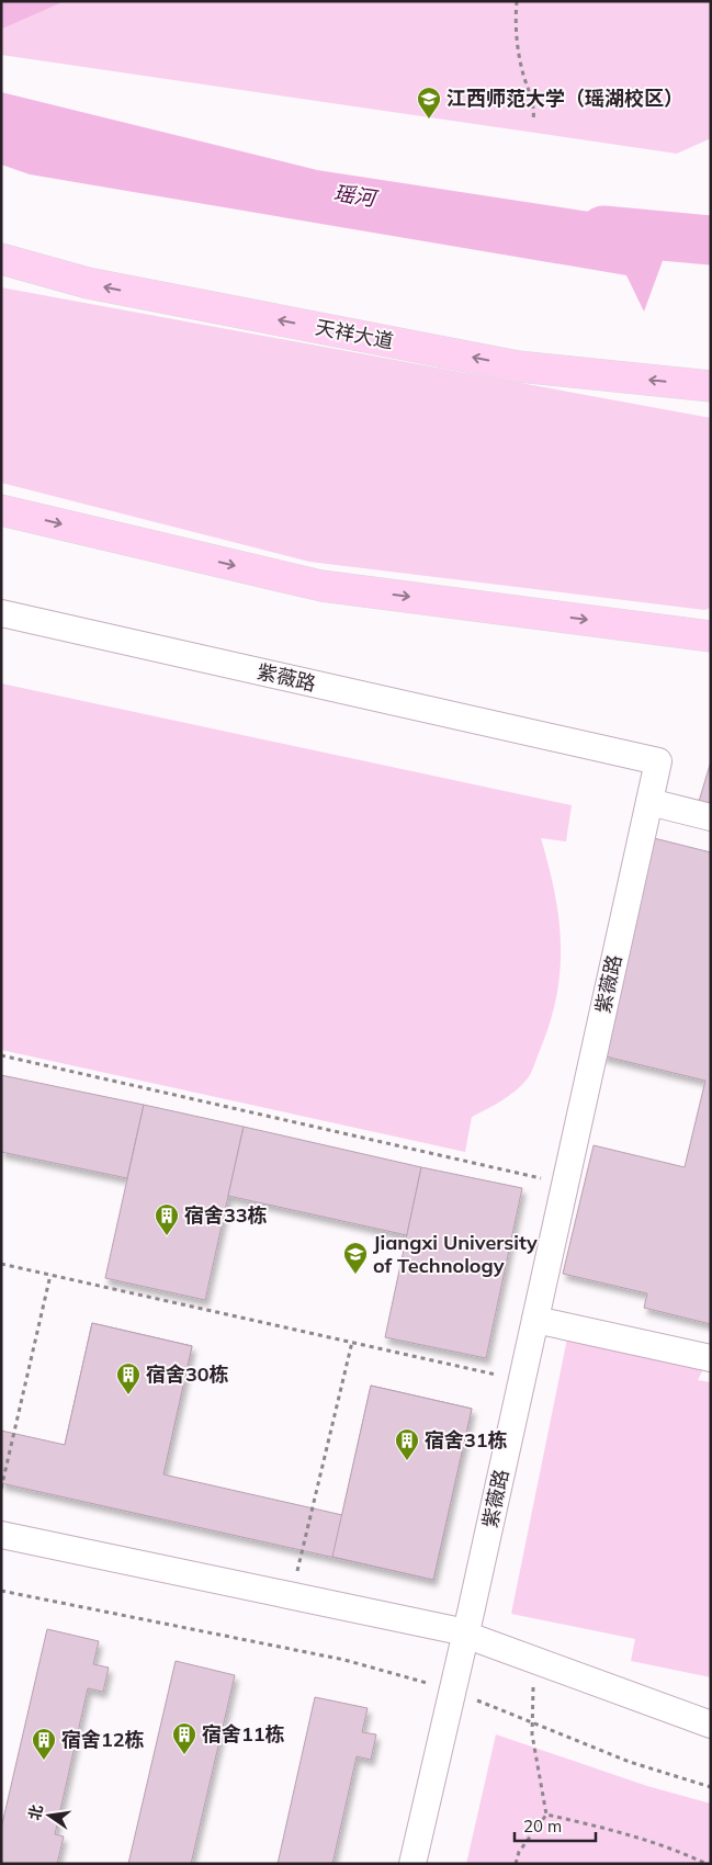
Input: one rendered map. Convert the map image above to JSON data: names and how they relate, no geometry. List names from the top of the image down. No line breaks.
{"streets":{"main road":["天祥大道"],"street":["紫薇路"]},"water":["瑶河"],"places":{"school or university":["江西师范大学（瑶湖校区）","Jiangxi University of Technology"],"building":["宿舍33栋","宿舍30栋","宿舍31栋","宿舍11栋","宿舍12栋"]},"scale_bar":"20 m","north":"left"}
